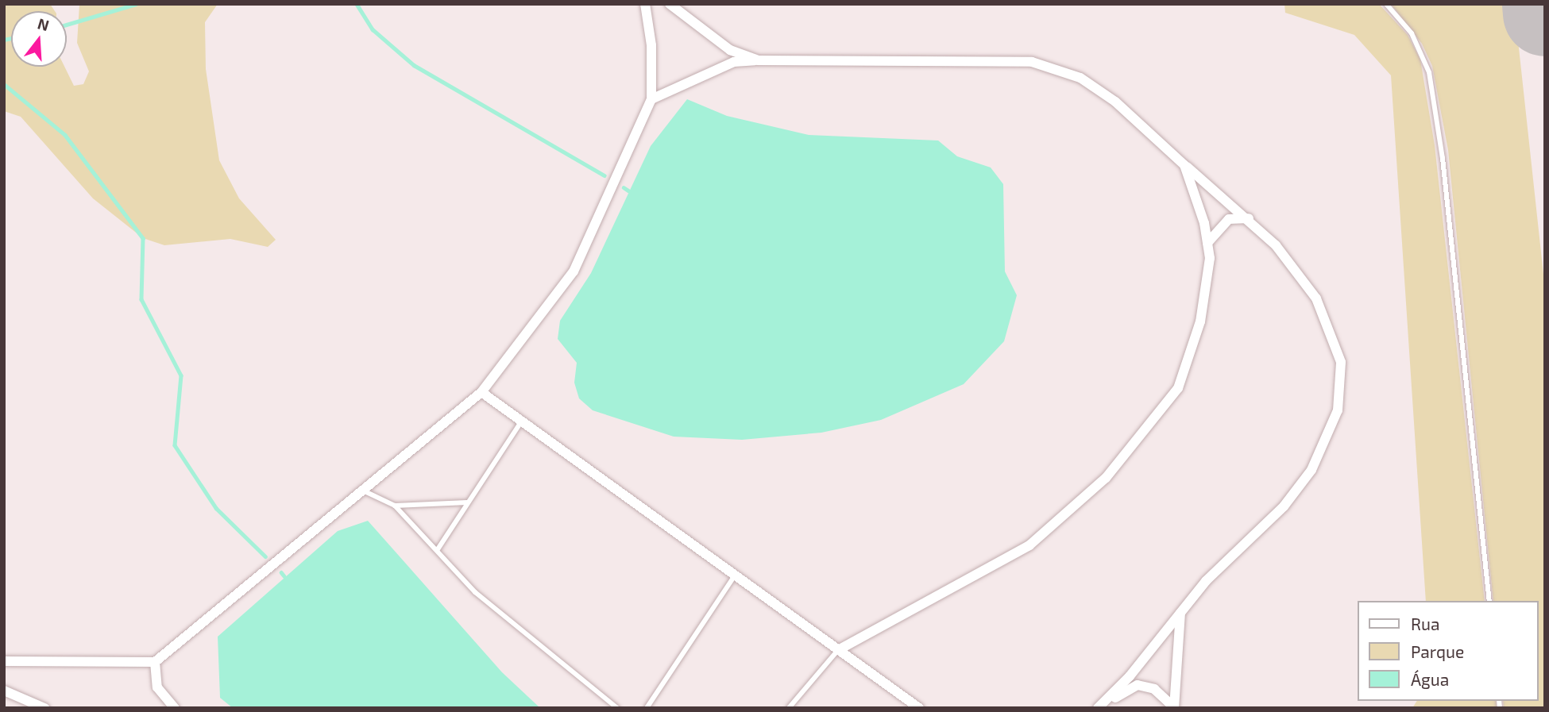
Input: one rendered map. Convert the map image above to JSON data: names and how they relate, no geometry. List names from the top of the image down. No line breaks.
{"legend":["Rua","Parque","Água"],"north":"top"}
